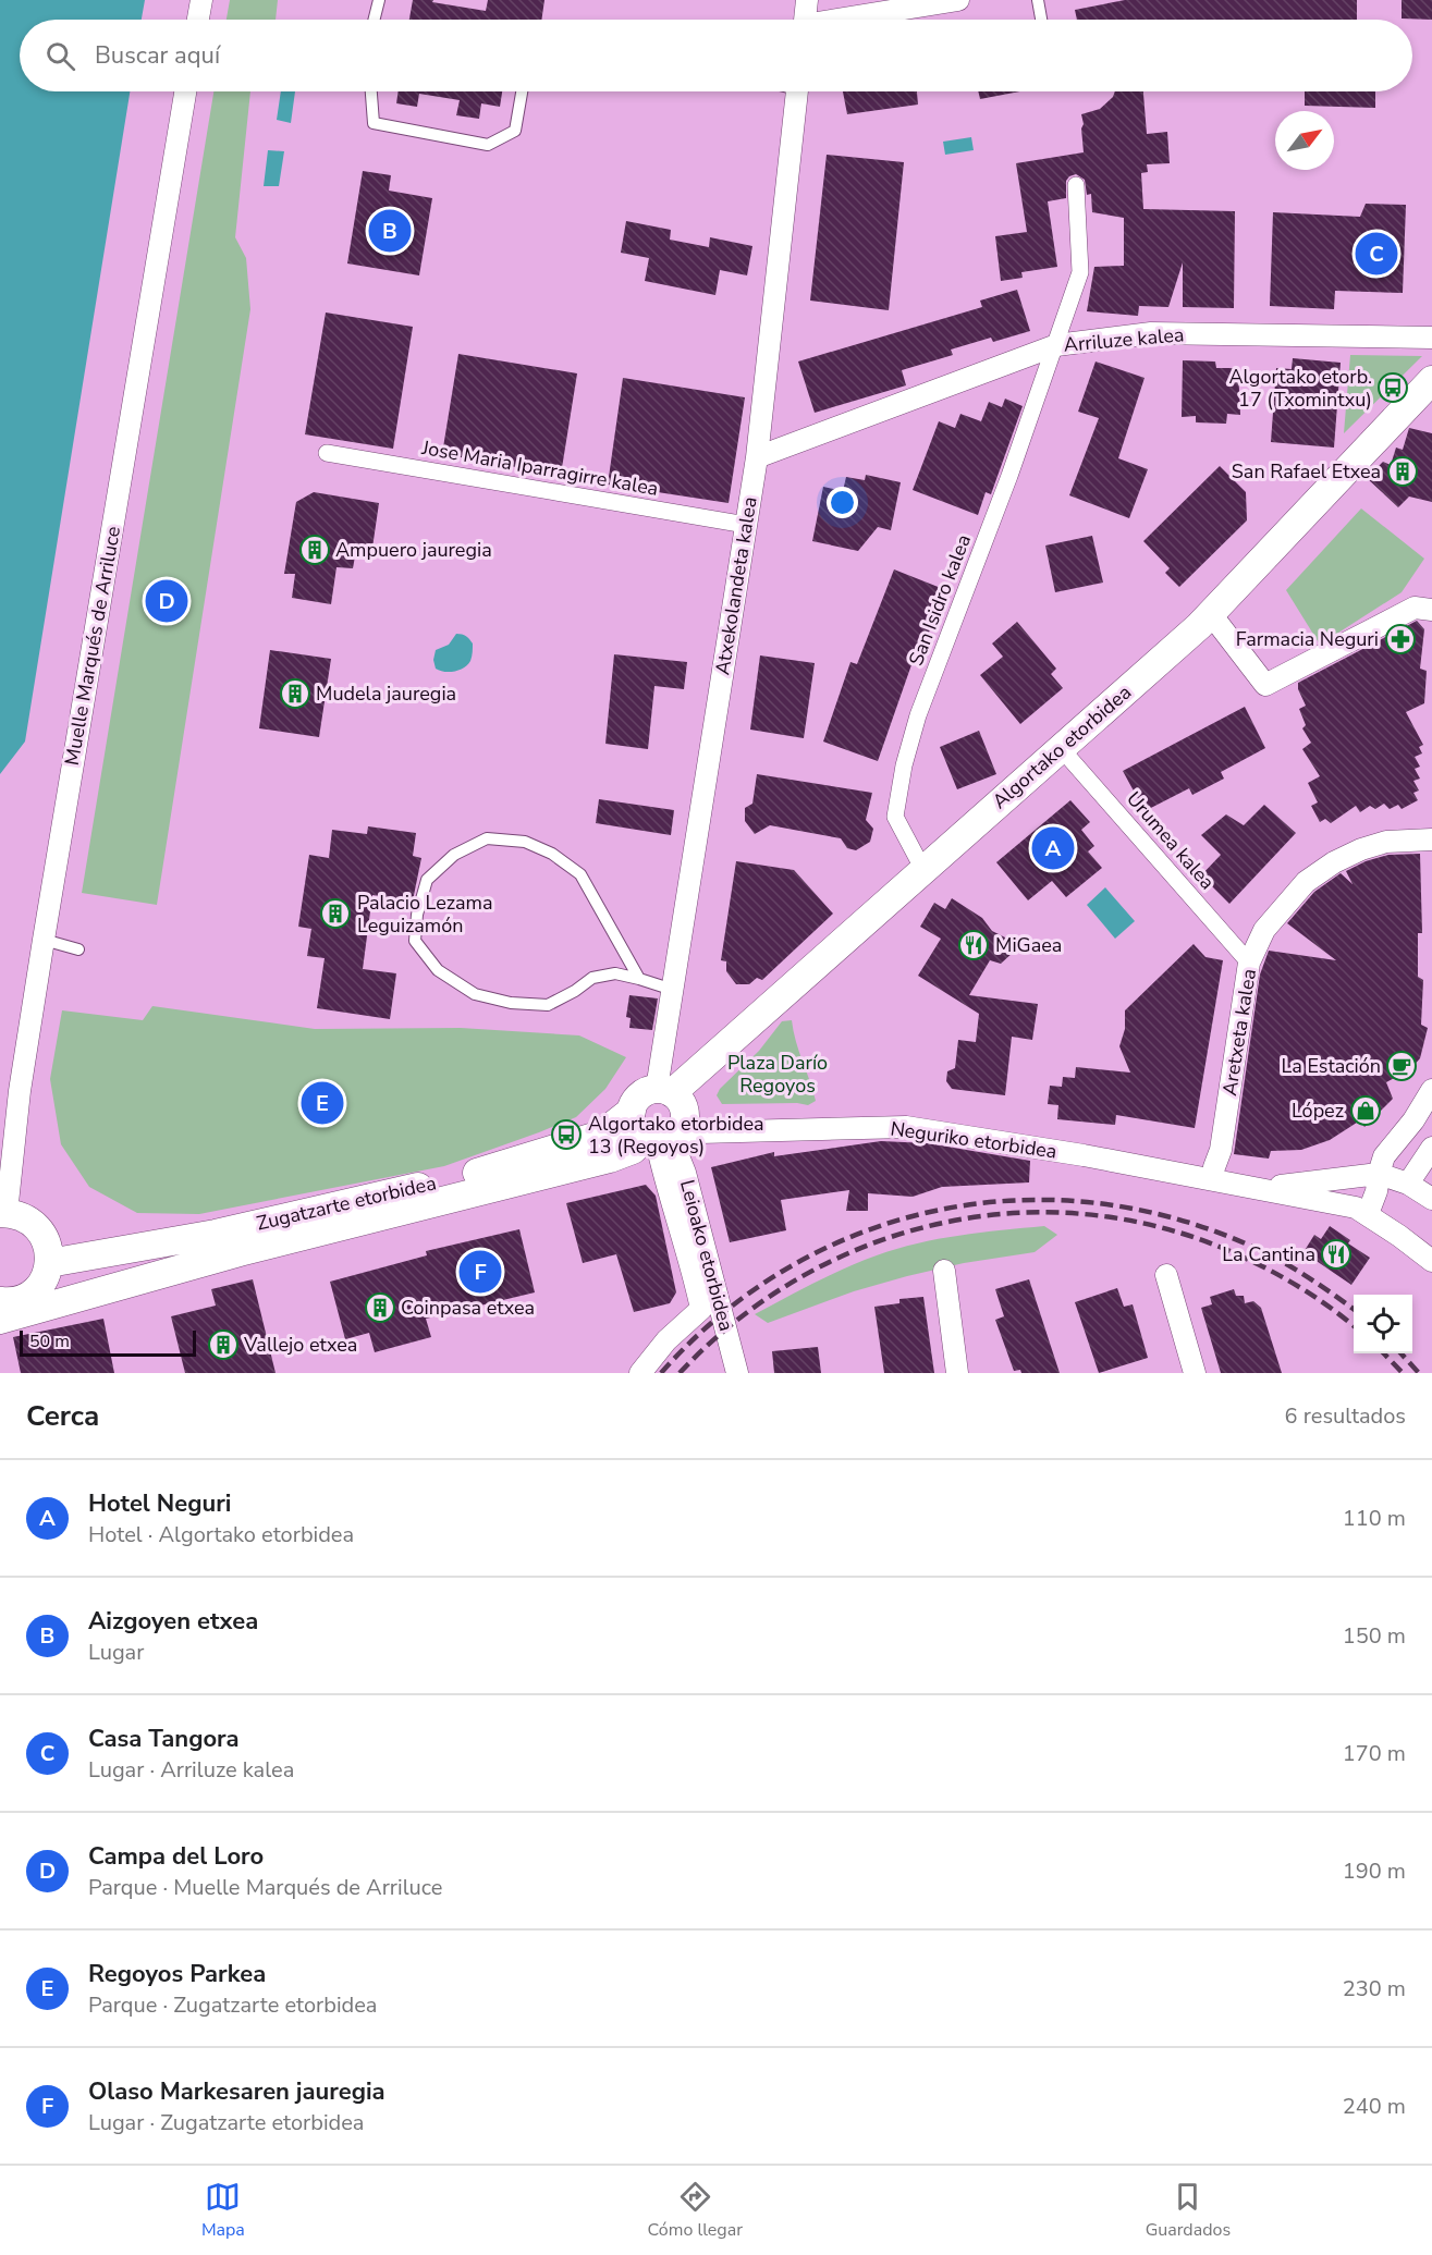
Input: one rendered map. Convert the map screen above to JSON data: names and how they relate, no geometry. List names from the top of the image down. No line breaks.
{"streets":{"street":["Arriluze kalea","Jose Maria Iparragirre kalea","Atxekolandeta kalea","San Isidro kalea","Muelle Marqués de Arriluce","Algortako etorbidea","Urumea kalea","Aretxeta kalea","Neguriko etorbidea","Zugatzarte etorbidea","Leioako etorbidea"]},"crossings":[["Arriluze kalea","Atxekolandeta kalea"],["Arriluze kalea","San Isidro kalea"],["Jose Maria Iparragirre kalea","Atxekolandeta kalea"],["Atxekolandeta kalea","Algortako etorbidea"],["Atxekolandeta kalea","Neguriko etorbidea"],["Atxekolandeta kalea","Zugatzarte etorbidea"],["Atxekolandeta kalea","Leioako etorbidea"],["San Isidro kalea","Algortako etorbidea"],["Algortako etorbidea","Urumea kalea"],["Algortako etorbidea","Neguriko etorbidea"],["Algortako etorbidea","Zugatzarte etorbidea"],["Algortako etorbidea","Leioako etorbidea"],["Urumea kalea","Aretxeta kalea"],["Aretxeta kalea","Neguriko etorbidea"],["Neguriko etorbidea","Zugatzarte etorbidea"],["Neguriko etorbidea","Leioako etorbidea"],["Zugatzarte etorbidea","Leioako etorbidea"]],"parks":["Plaza Darío Regoyos"],"places":{"bus stop":["Algortako etorb. 17 (Txomintxu)","Algortako etorbidea 13 (Regoyos)"],"building":["San Rafael Etxea","Ampuero jauregia","Mudela jauregia","Palacio Lezama Leguizamón","Coinpasa etxea","Vallejo etxea"],"pharmacy":["Farmacia Neguri"],"restaurant":["MiGaea","La Cantina"],"cafe":["La Estación"],"shop":["López"]},"scale_bar":"50 m","north":"top right","page":{"search":"Buscar aquí","pins":["B","C","D","A","E","F"],"scale":"50 m","heading":["Cerca","6 resultados"],"list":[{"mark":"A","name":"Hotel Neguri","note":"Hotel · Algortako etorbidea","value":"110 m"},{"mark":"B","name":"Aizgoyen etxea","note":"Lugar","value":"150 m"},{"mark":"C","name":"Casa Tangora","note":"Lugar · Arriluze kalea","value":"170 m"},{"mark":"D","name":"Campa del Loro","note":"Parque · Muelle Marqués de Arriluce","value":"190 m"},{"mark":"E","name":"Regoyos Parkea","note":"Parque · Zugatzarte etorbidea","value":"230 m"},{"mark":"F","name":"Olaso Markesaren jauregia","note":"Lugar · Zugatzarte etorbidea","value":"240 m"}],"nav":["Mapa","Cómo llegar","Guardados"]}}
